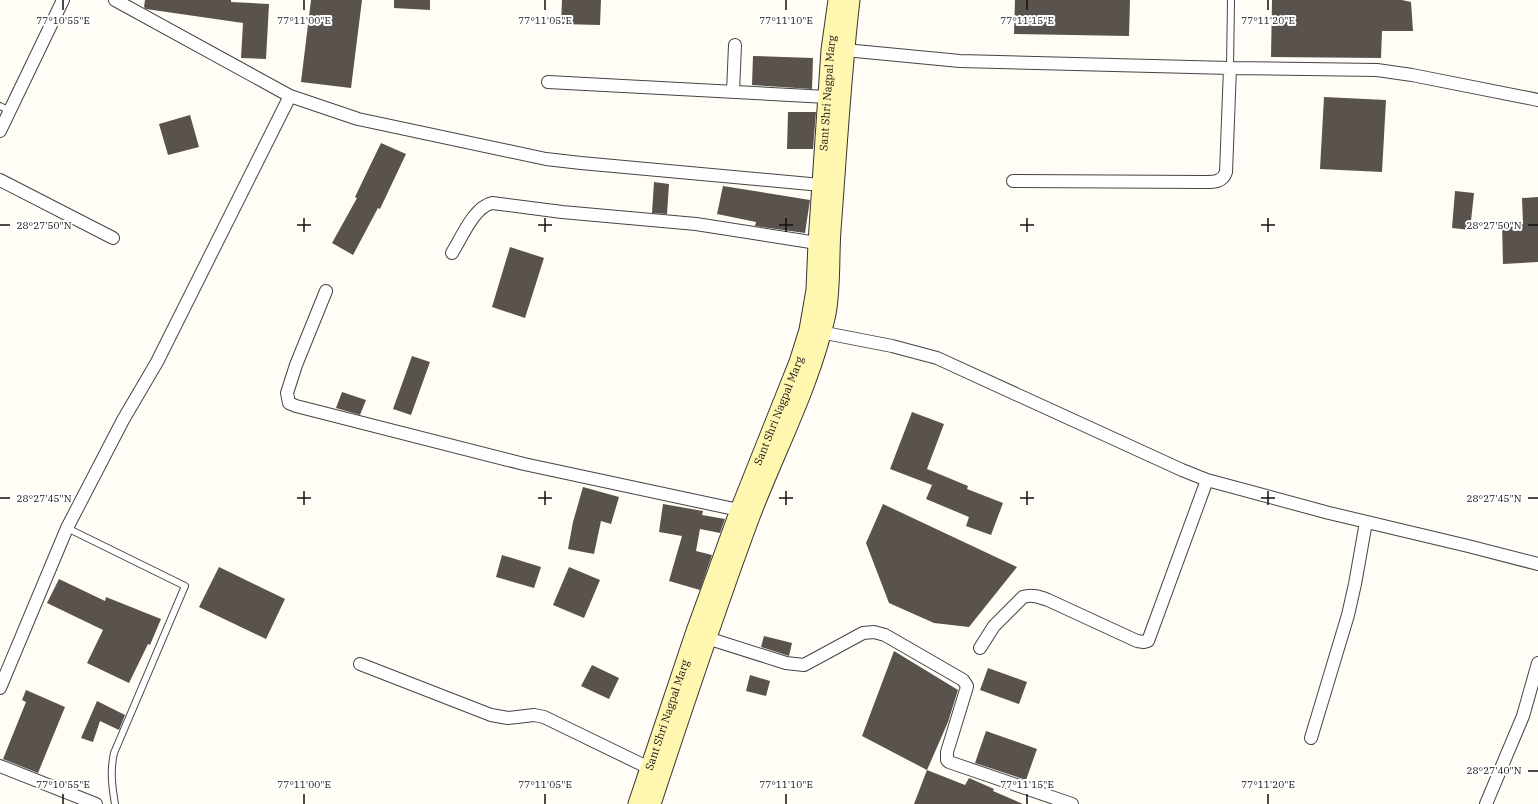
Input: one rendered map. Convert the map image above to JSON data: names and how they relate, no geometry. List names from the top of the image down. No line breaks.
{"streets":{"main road":["Sant Shri Nagpal Marg"]},"coordinates":["77°10'55\"E","77°11'00\"E","77°11'05\"E","77°11'10\"E","77°11'15\"E","77°11'20\"E","28°27'50\"N","28°27'45\"N","28°27'40\"N"]}
